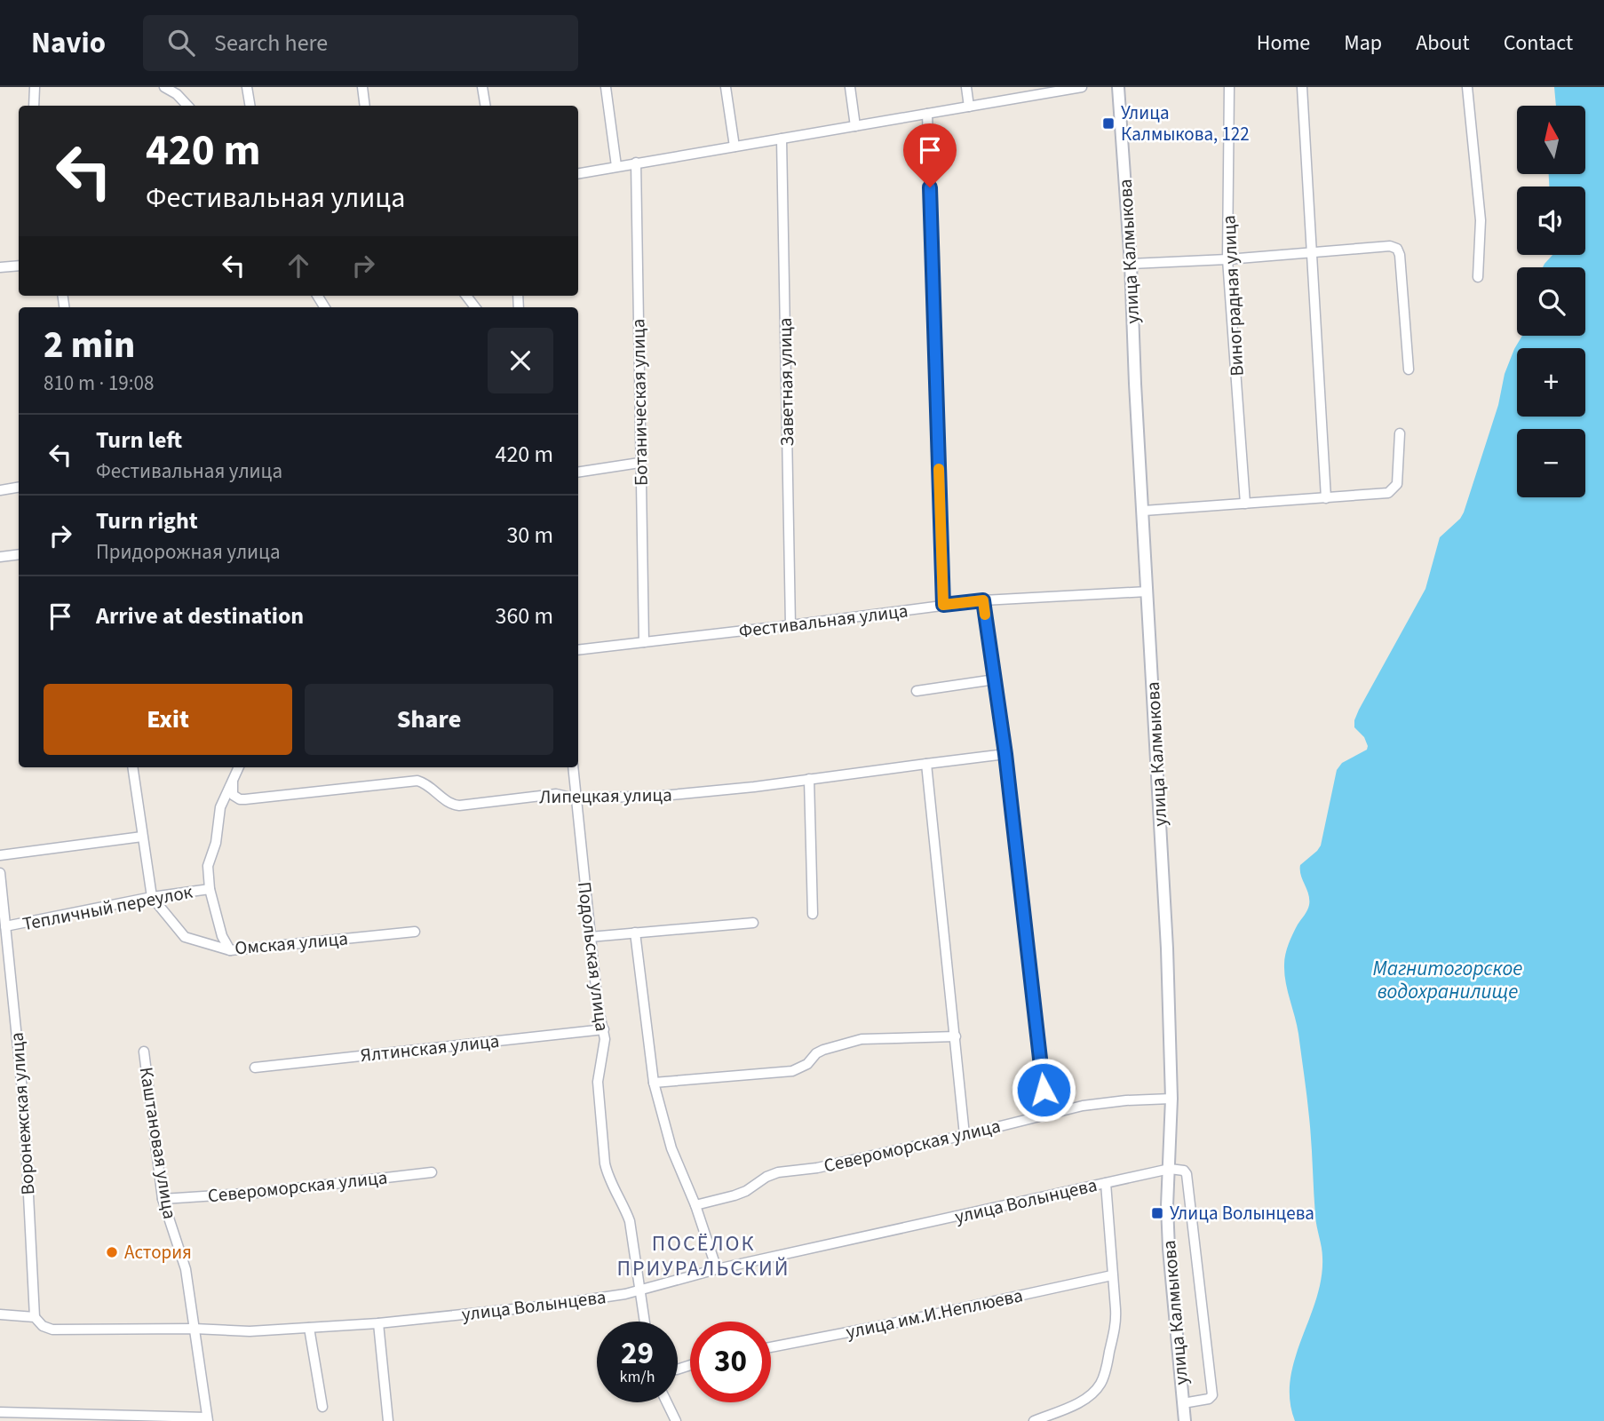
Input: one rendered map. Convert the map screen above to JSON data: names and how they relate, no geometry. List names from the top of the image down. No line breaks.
{"streets":{"main road":["улица Калмыкова"],"street":["Виноградная улица","Заветная улица","Ботаническая улица","Фестивальная улица","Липецкая улица","Тепличный переулок","Омская улица","Подольская улица","Ялтинская улица","Воронежская улица","Каштановая улица","Североморская улица","улица Волынцева","улица им.И.Неплюева"]},"crossings":[["улица Калмыкова","Фестивальная улица"],["улица Калмыкова","Североморская улица"],["улица Калмыкова","улица Волынцева"],["Заветная улица","Фестивальная улица"],["Ботаническая улица","Фестивальная улица"],["Липецкая улица","Подольская улица"],["Тепличный переулок","Омская улица"],["Тепличный переулок","Воронежская улица"],["Подольская улица","Ялтинская улица"],["Подольская улица","улица Волынцева"],["Воронежская улица","улица Волынцева"],["Каштановая улица","Североморская улица"],["Каштановая улица","улица Волынцева"]],"districts":["ПОСЁЛОК ПРИУРАЛЬСКИЙ"],"water":["Магнитогорское водохранилище"],"places":{"transit":["Улица Калмыкова, 122","Улица Волынцева"],"other":["Астория"]},"north":"top","page":{"header":"Navio","search":"Search here","nav":["Home","Map","About","Contact"],"map_buttons":["+","−"],"turn":["420 m","Фестивальная улица"],"heading":["2 min","810 m · 19:08"],"list":[{"name":"Turn left","note":"Фестивальная улица","value":"420 m"},{"name":"Turn right","note":"Придорожная улица","value":"30 m"},{"name":"Arrive at destination","value":"360 m"}],"buttons":["Exit","Share"],"speed":"29 km/h","limit":"30"}}
